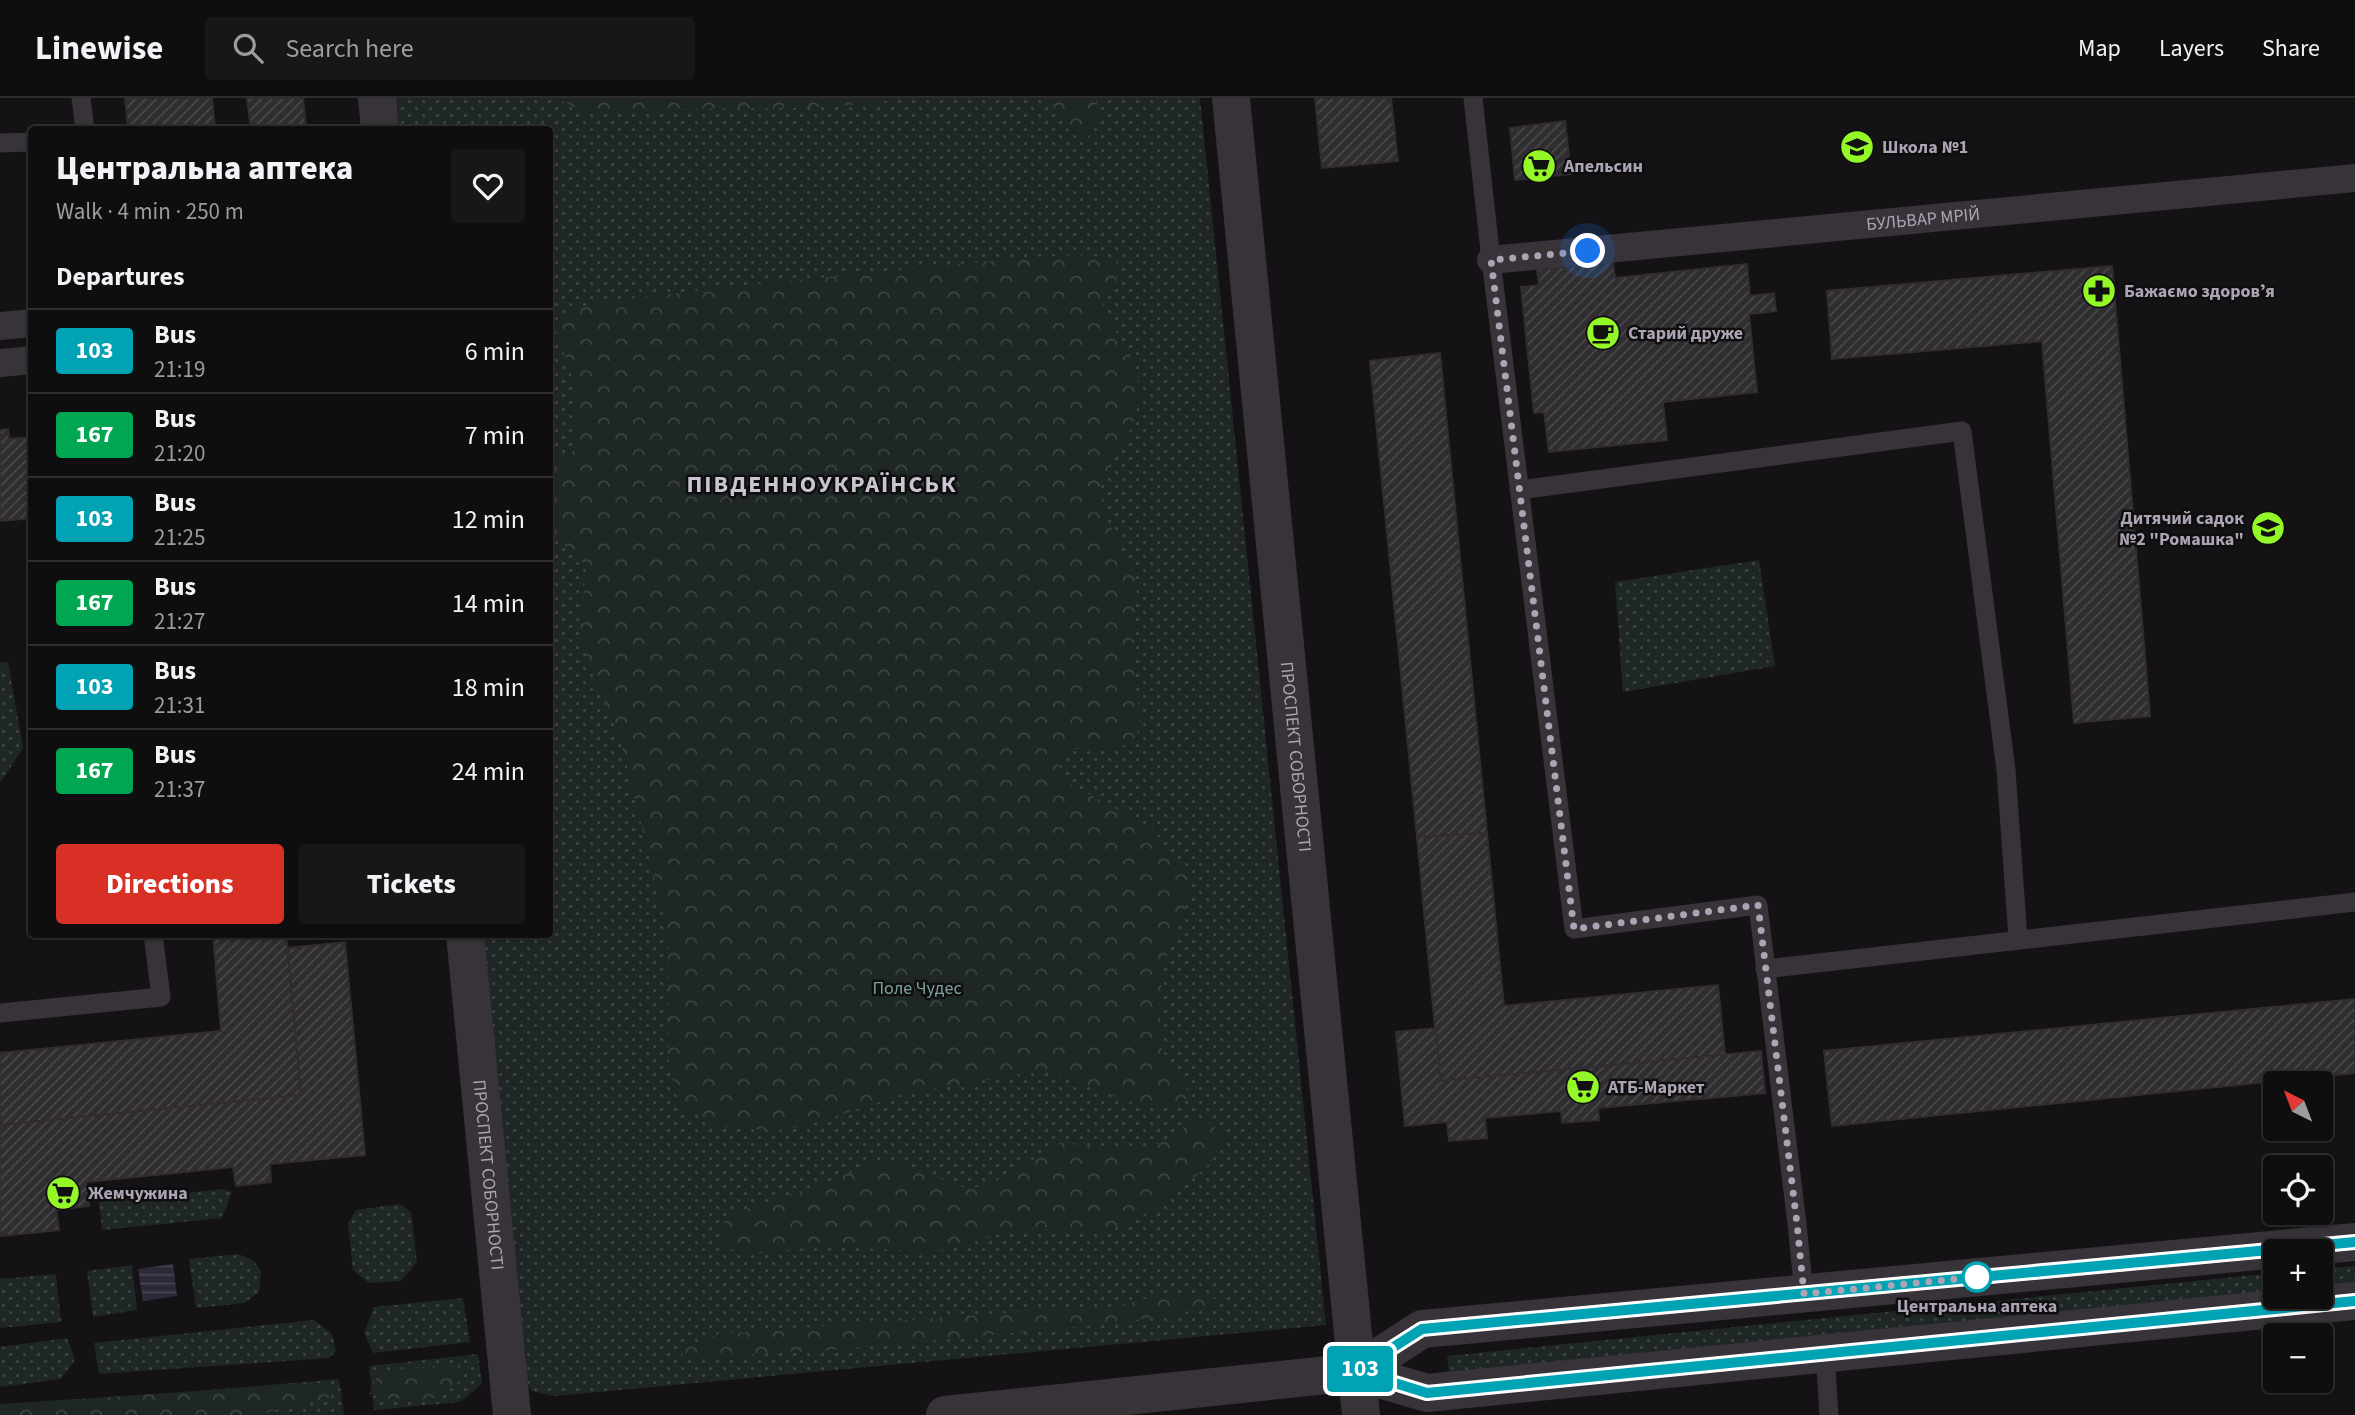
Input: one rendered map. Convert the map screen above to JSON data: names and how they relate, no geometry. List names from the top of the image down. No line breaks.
{"streets":{"street":["БУЛЬВАР МРІЙ","ПРОСПЕКТ СОБОРНОСТІ"]},"districts":["ПІВДЕННОУКРАЇНСЬК"],"parks":["Поле Чудес"],"places":{"school or university":["Школа №1","Дитячий садок №2 \"Ромашка\""],"supermarket":["Апельсин","АТБ-Маркет","Жемчужина"],"pharmacy":["Бажаємо здоровʼя"],"cafe":["Старий друже"],"other":["Центральна аптека"]},"lines":["bus line 103"],"north":"top left","page":{"header":"Linewise","search":"Search here","nav":["Map","Layers","Share"],"on_map":"103","heading":[["Центральна аптека","Walk · 4 min · 250 m"],"Departures"],"list":[{"mark":"103","name":"Bus","note":"21:19","value":"6 min"},{"mark":"167","name":"Bus","note":"21:20","value":"7 min"},{"mark":"103","name":"Bus","note":"21:25","value":"12 min"},{"mark":"167","name":"Bus","note":"21:27","value":"14 min"},{"mark":"103","name":"Bus","note":"21:31","value":"18 min"},{"mark":"167","name":"Bus","note":"21:37","value":"24 min"}],"buttons":["Directions","Tickets"],"map_buttons":["+","−"]}}
